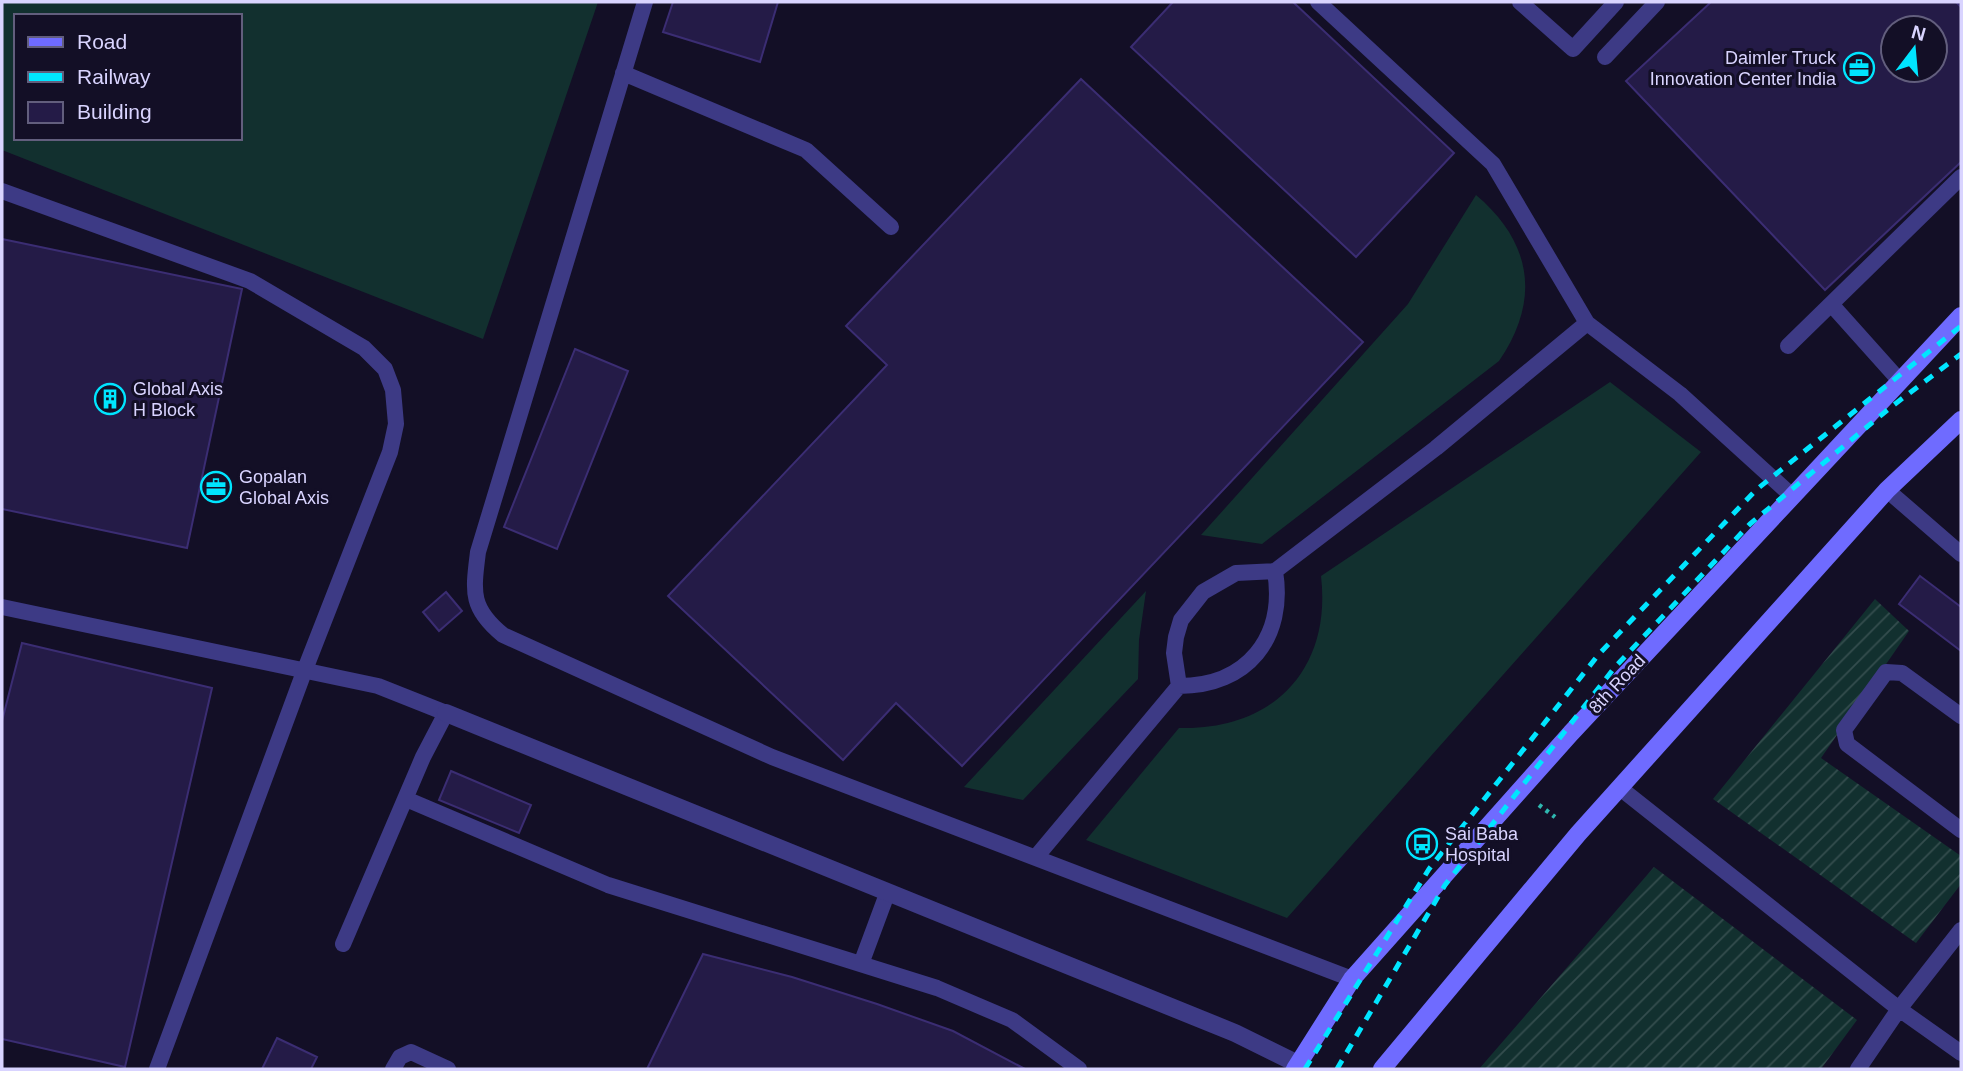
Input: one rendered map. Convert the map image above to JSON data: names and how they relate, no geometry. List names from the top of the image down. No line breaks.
{"streets":{"main road":["8th Road"]},"places":{"office":["Daimler Truck Innovation Center India","Gopalan Global Axis"],"building":["Global Axis H Block"],"bus stop":["Sai Baba Hospital"]},"legend":["Road","Railway","Building"],"north":"top"}
